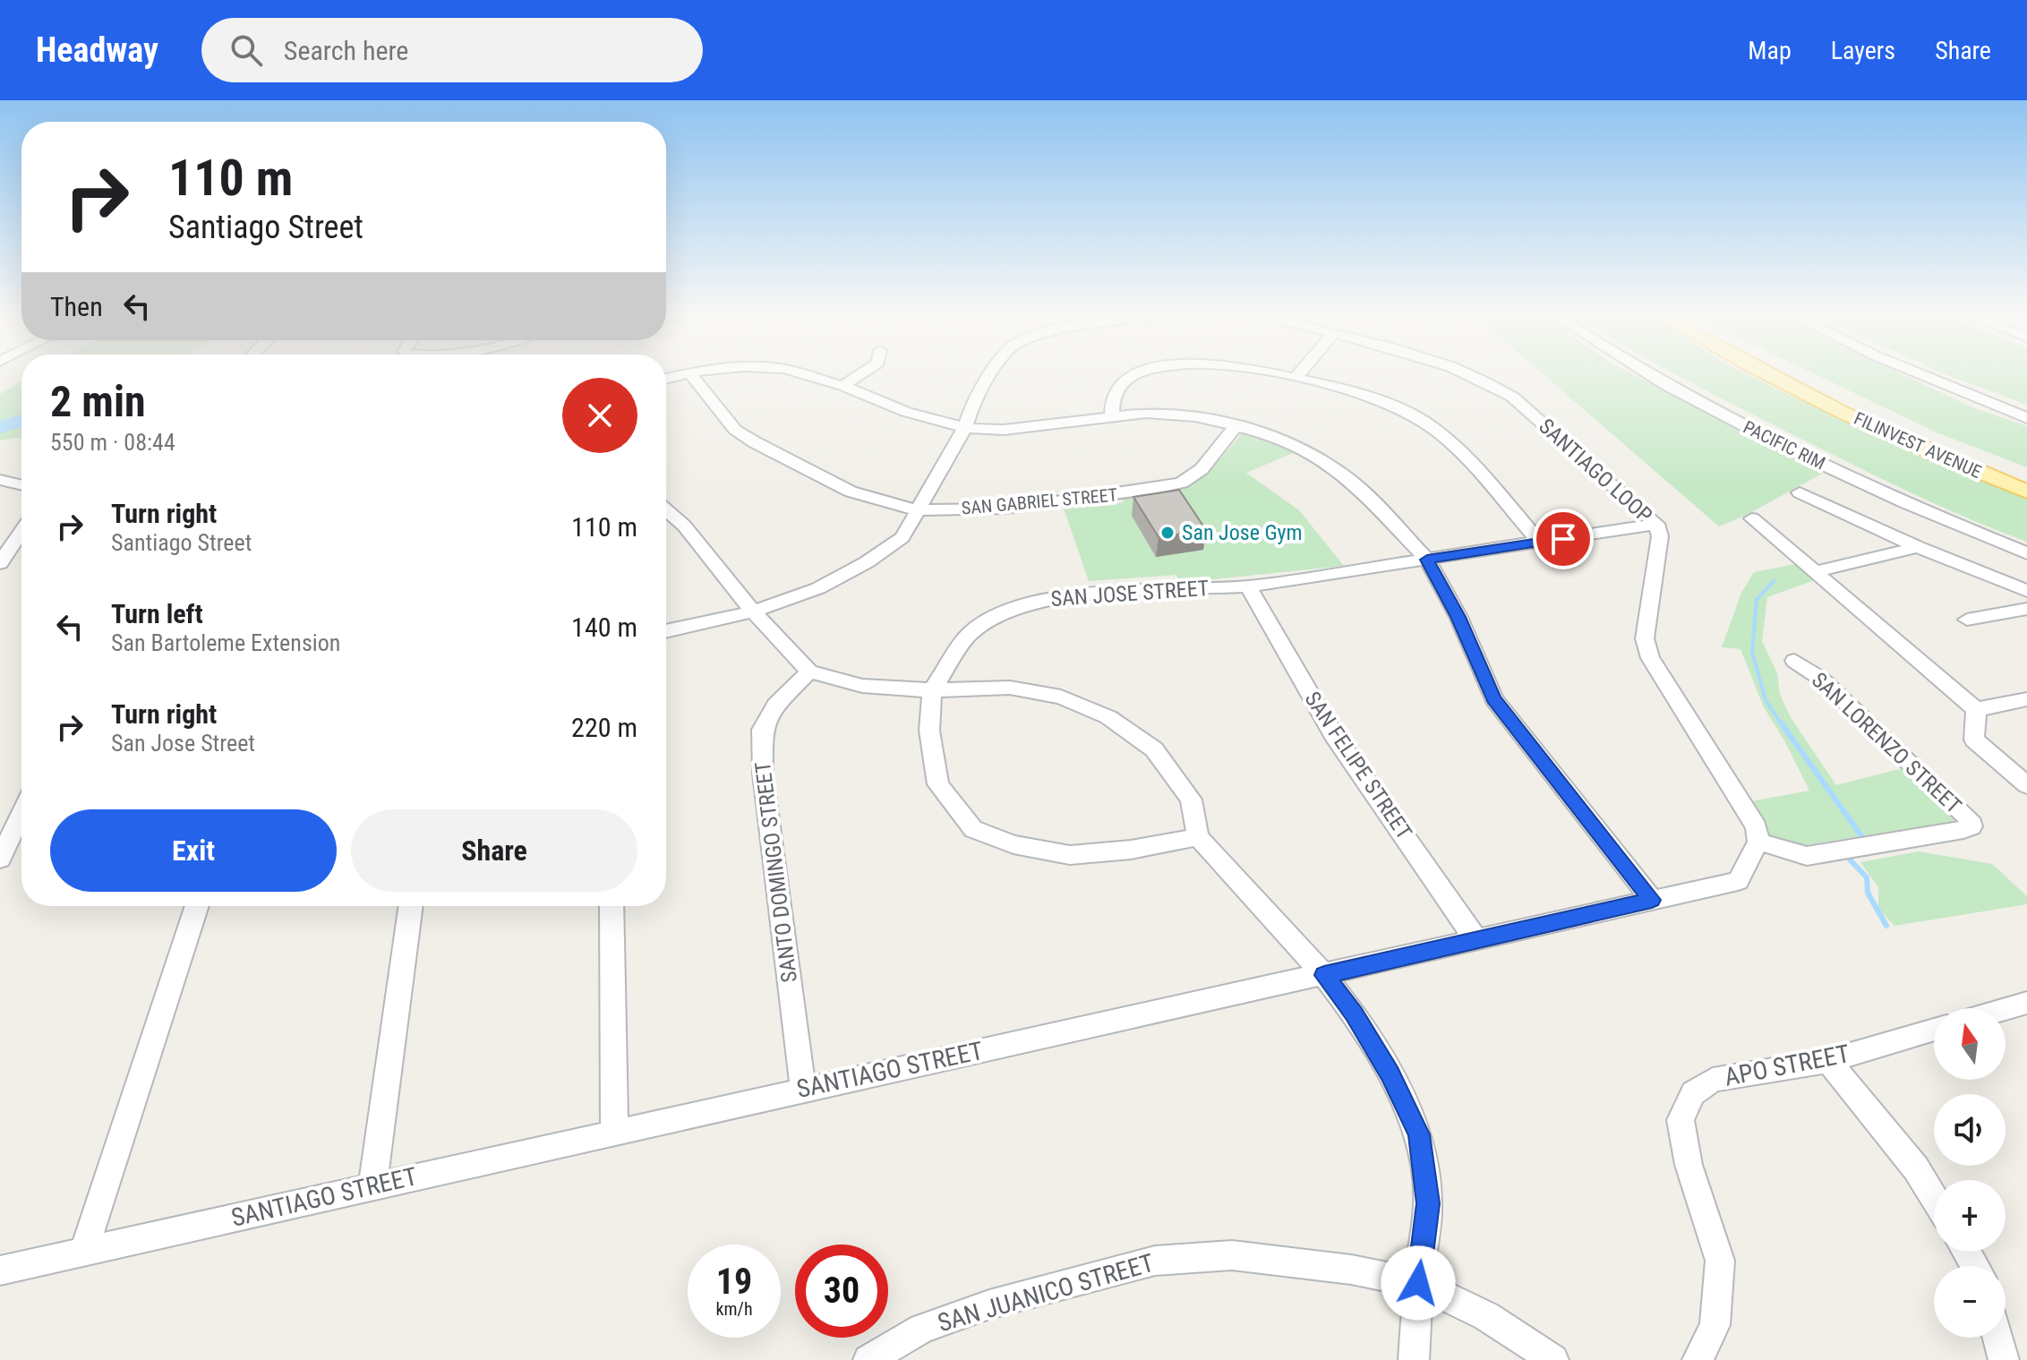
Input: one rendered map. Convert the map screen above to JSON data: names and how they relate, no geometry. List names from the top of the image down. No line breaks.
{"streets":{"main road":["FILINVEST AVENUE"],"street":["PACIFIC RIM","SANTIAGO LOOP","SAN GABRIEL STREET","SAN JOSE STREET","SAN LORENZO STREET","SAN FELIPE STREET","SANTO DOMINGO STREET","APO STREET","SANTIAGO STREET","SAN JUANICO STREET"]},"crossings":[["SANTIAGO LOOP","SAN JOSE STREET"],["SANTIAGO LOOP","SAN LORENZO STREET"],["SANTIAGO LOOP","SANTIAGO STREET"],["SAN JOSE STREET","SAN FELIPE STREET"],["SAN LORENZO STREET","SANTIAGO STREET"],["SAN FELIPE STREET","SANTIAGO STREET"],["SANTO DOMINGO STREET","SANTIAGO STREET"]],"places":["San Jose Gym"],"north":"top","page":{"header":"Headway","search":"Search here","nav":["Map","Layers","Share"],"turn":["110 m","Santiago Street"],"then":"Then","heading":["2 min","550 m · 08:44"],"list":[{"name":"Turn right","note":"Santiago Street","value":"110 m"},{"name":"Turn left","note":"San Bartoleme Extension","value":"140 m"},{"name":"Turn right","note":"San Jose Street","value":"220 m"}],"buttons":["Exit","Share"],"map_buttons":["+","−"],"speed":"19 km/h","limit":"30"}}
